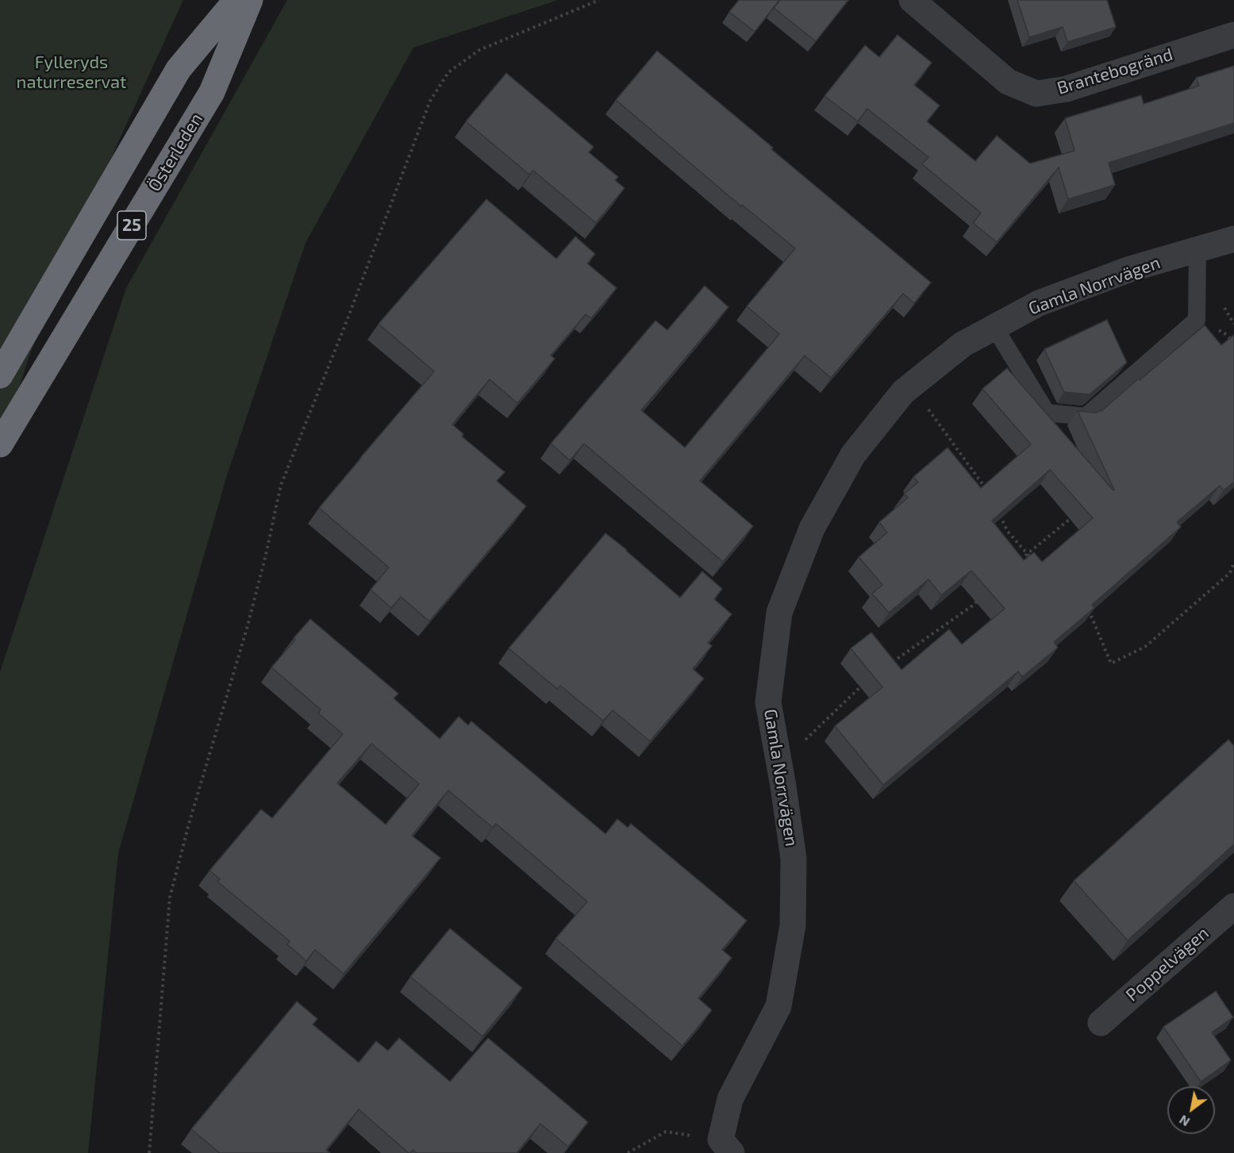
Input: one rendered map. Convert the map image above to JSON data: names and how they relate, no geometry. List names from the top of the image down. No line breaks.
{"streets":{"highway":["Österleden","25"],"street":["Brantebogränd","Gamla Norrvägen","Poppelvägen"]},"parks":["Fylleryds naturreservat"],"north":"bottom left"}
